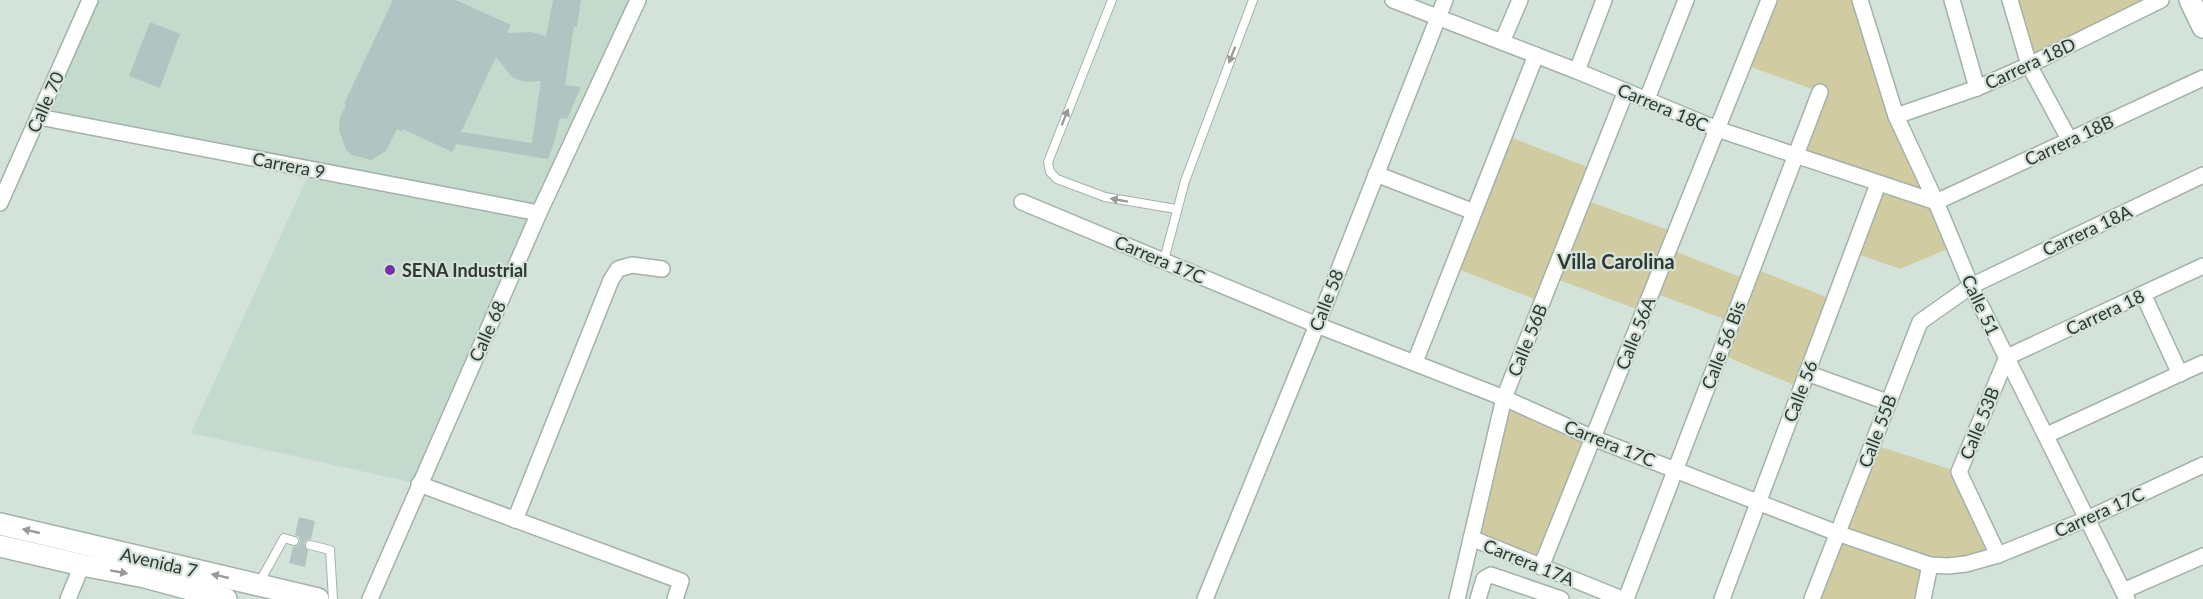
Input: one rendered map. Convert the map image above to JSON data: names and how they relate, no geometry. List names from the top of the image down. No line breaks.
{"streets":{"main road":["Avenida 7"],"street":["Carrera 18D","Calle 70","Carrera 18C","Carrera 18B","Carrera 9","Carrera 18A","Carrera 17C","Calle 58","Calle 51","Carrera 18","Calle 68","Calle 56A","Calle 56B","Calle 56 Bis","Calle 56","Calle 53B","Calle 55B","Carrera 17A"]},"crossings":[["Carrera 18D","Calle 51"],["Calle 70","Carrera 9"],["Carrera 18C","Carrera 18B"],["Carrera 18C","Calle 58"],["Carrera 18C","Calle 51"],["Carrera 18C","Calle 56A"],["Carrera 18C","Calle 56B"],["Carrera 18C","Calle 56 Bis"],["Carrera 18C","Calle 56"],["Carrera 18B","Calle 51"],["Carrera 9","Calle 68"],["Carrera 18A","Calle 51"],["Carrera 18A","Calle 55B"],["Carrera 17C","Calle 58"],["Carrera 17C","Calle 51"],["Carrera 17C","Calle 56A"],["Carrera 17C","Calle 56B"],["Carrera 17C","Calle 56 Bis"],["Carrera 17C","Calle 56"],["Carrera 17C","Calle 53B"],["Carrera 17C","Calle 55B"],["Calle 51","Carrera 18"],["Calle 51","Calle 53B"],["Calle 51","Calle 55B"],["Carrera 18","Calle 53B"],["Calle 56A","Carrera 17A"],["Calle 56B","Carrera 17A"],["Calle 56 Bis","Carrera 17A"]],"districts":["Villa Carolina"],"places":["SENA Industrial"]}
